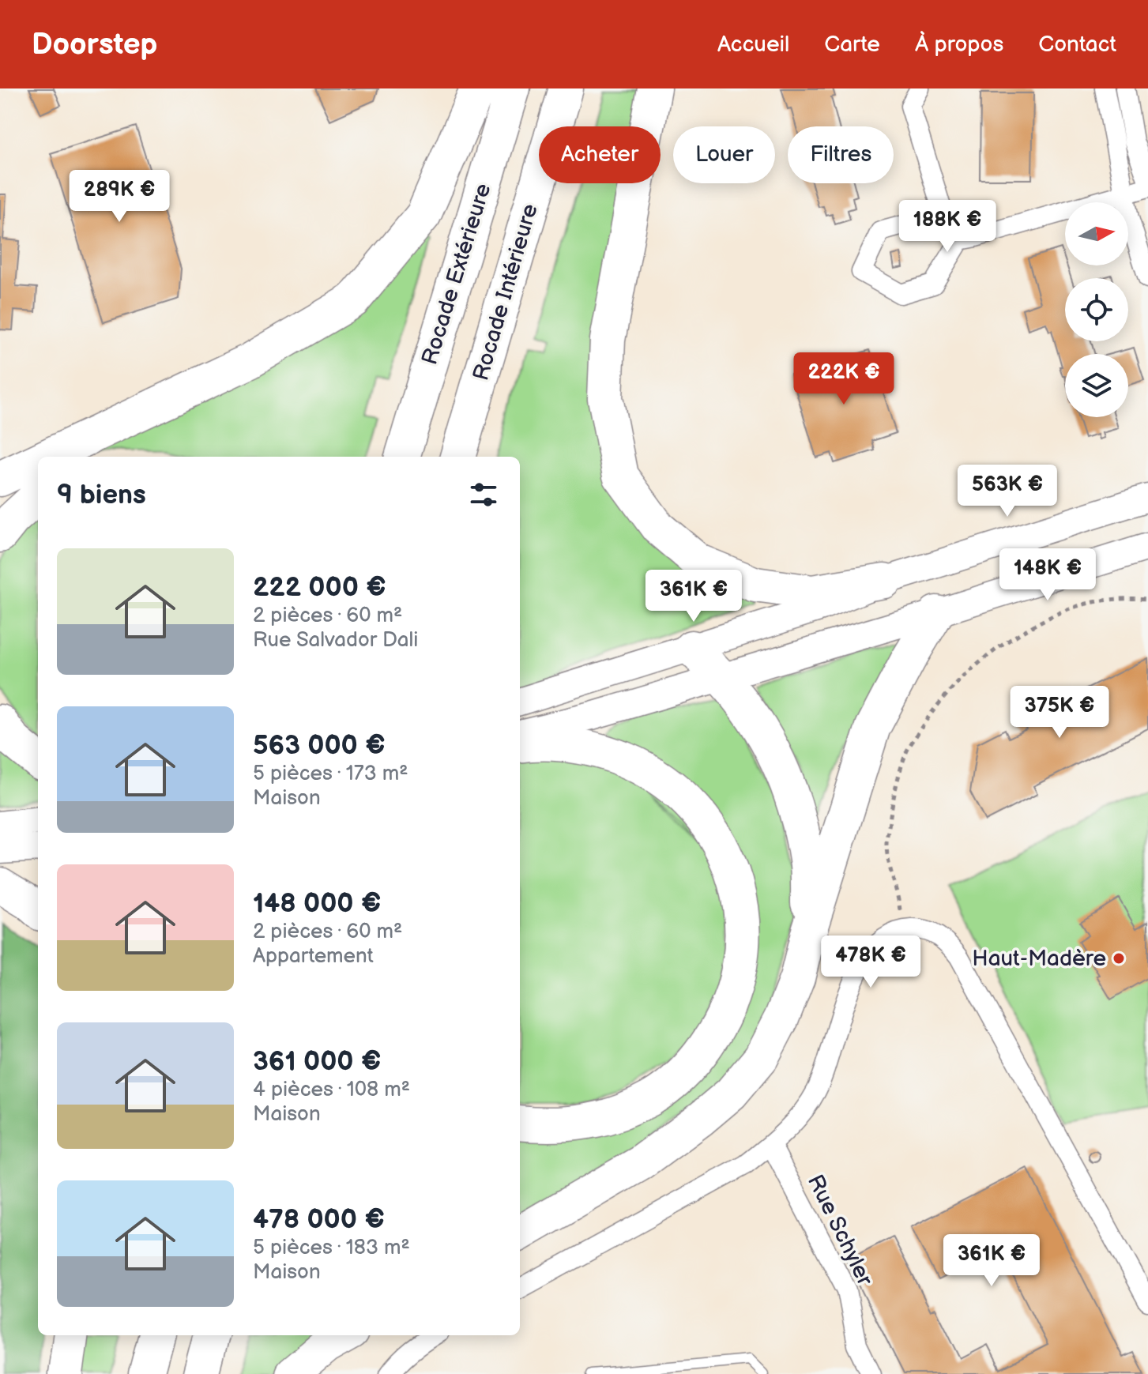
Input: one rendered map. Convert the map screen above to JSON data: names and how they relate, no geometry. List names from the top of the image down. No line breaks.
{"streets":{"highway":["Rocade Extérieure","Rocade Intérieure"],"street":["Rue Schyler"]},"places":["Haut-Madère"],"north":"right","page":{"header":"Doorstep","nav":["Accueil","Carte","À propos","Contact"],"chip":["Acheter","Louer","Filtres"],"price":["289K €","188K €","222K €","563K €","148K €","361K €","375K €","478K €","361K €"],"heading":"9 biens","list":[{"name":"222 000 €","note":"2 pièces · 60 m² · Rue Salvador Dali"},{"name":"563 000 €","note":"5 pièces · 173 m² · Maison"},{"name":"148 000 €","note":"2 pièces · 60 m² · Appartement"},{"name":"361 000 €","note":"4 pièces · 108 m² · Maison"},{"name":"478 000 €","note":"5 pièces · 183 m² · Maison"}]}}
